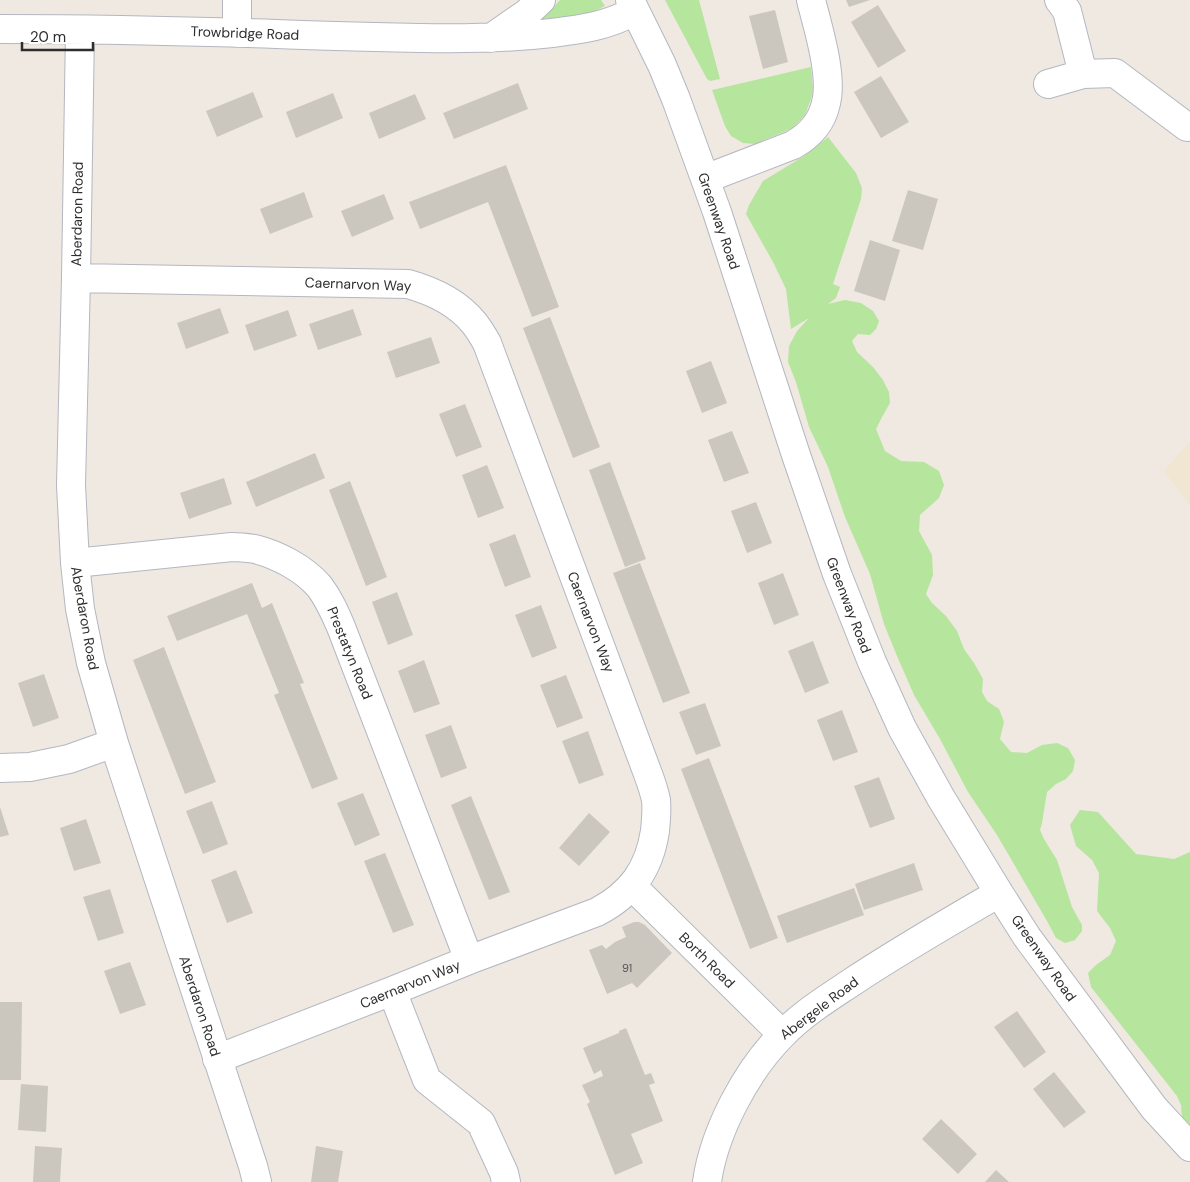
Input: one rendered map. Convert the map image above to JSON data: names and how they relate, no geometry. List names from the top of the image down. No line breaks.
{"streets":{"street":["Trowbridge Road","Aberdaron Road","Greenway Road","Caernarvon Way","Prestatyn Road","Borth Road","Abergele Road"]},"crossings":[["Trowbridge Road","Aberdaron Road"],["Trowbridge Road","Greenway Road"],["Aberdaron Road","Caernarvon Way"],["Aberdaron Road","Prestatyn Road"],["Greenway Road","Abergele Road"],["Caernarvon Way","Prestatyn Road"],["Caernarvon Way","Borth Road"],["Borth Road","Abergele Road"]],"house_numbers":["91"],"scale_bar":"20 m"}
